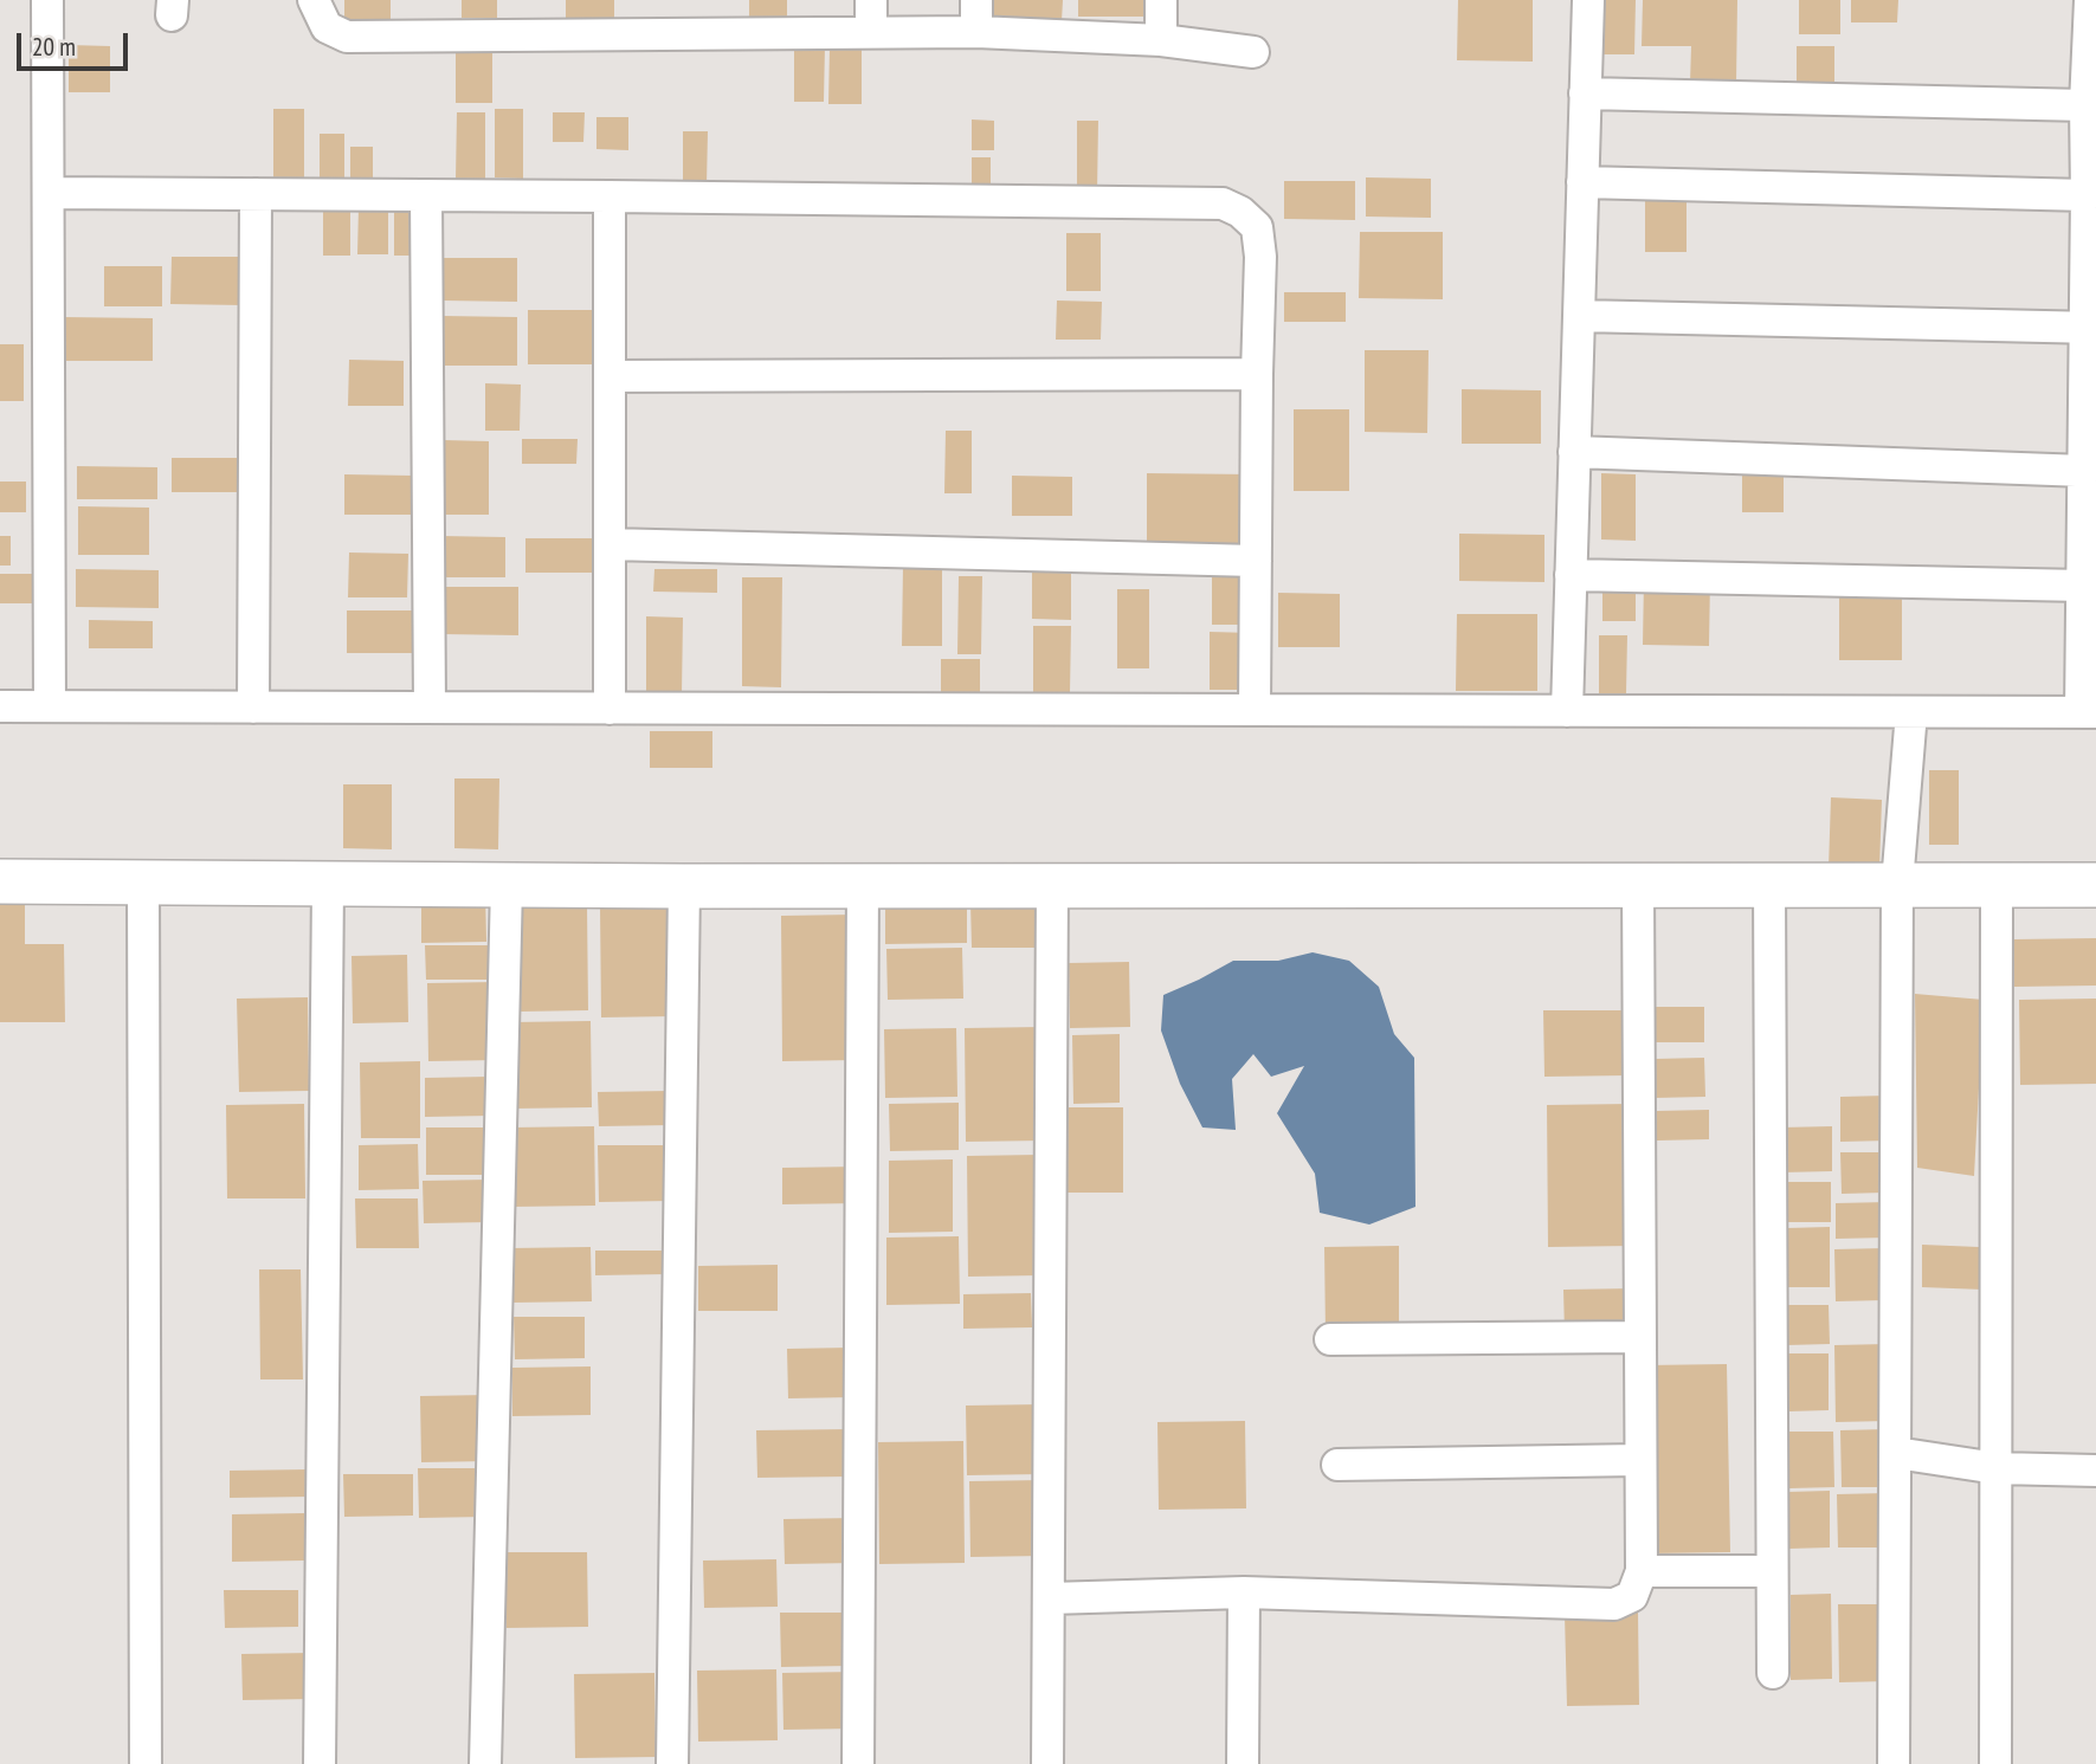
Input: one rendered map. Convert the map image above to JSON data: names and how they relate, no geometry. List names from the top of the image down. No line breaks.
{"scale_bar":"20 m"}
